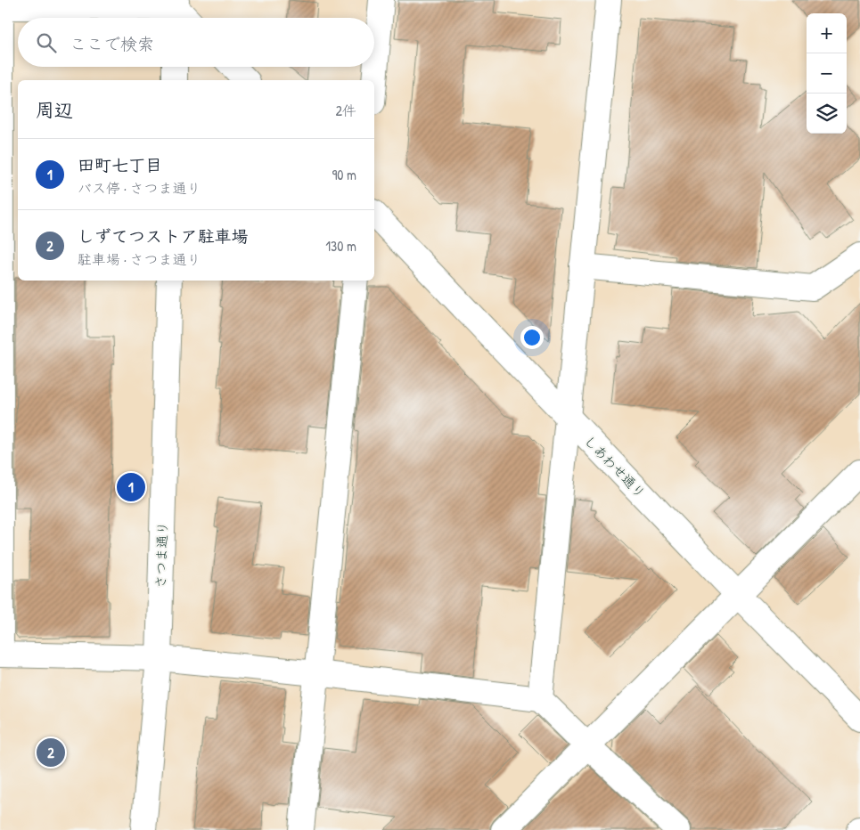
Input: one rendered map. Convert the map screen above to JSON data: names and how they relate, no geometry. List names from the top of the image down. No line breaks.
{"streets":{"street":["しあわせ通り","さつま通り"]},"page":{"map_buttons":["+","−"],"search":"ここで検索","heading":["周辺","2件"],"list":[{"mark":"1","name":"田町七丁目","note":"バス停 · さつま通り","value":"90 m"},{"mark":"2","name":"しずてつストア駐車場","note":"駐車場 · さつま通り","value":"130 m"}],"pins":["1","2"]}}
